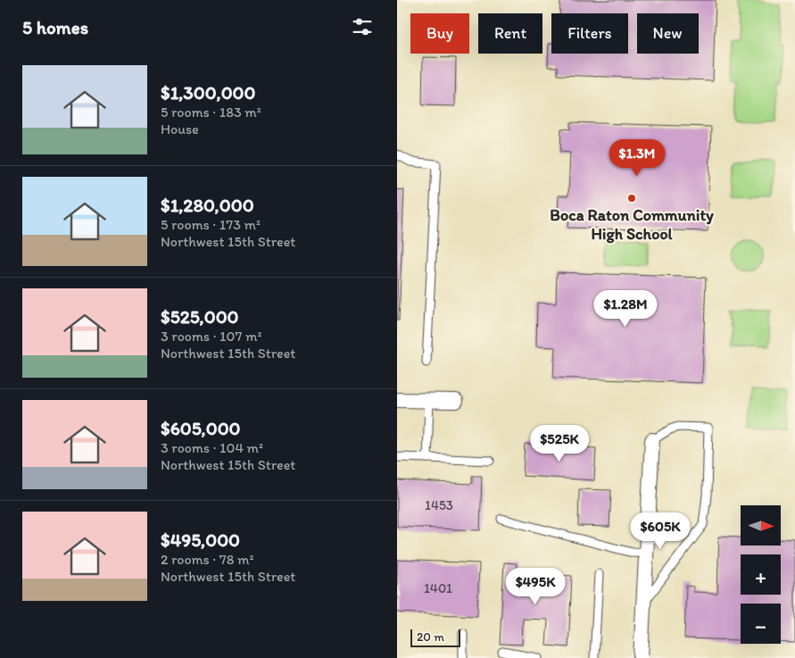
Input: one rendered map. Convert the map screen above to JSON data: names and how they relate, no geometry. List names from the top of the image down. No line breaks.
{"places":["Boca Raton Community High School"],"house_numbers":["1453","1401"],"scale_bar":"20 m","north":"right","page":{"heading":"5 homes","chip":["Buy","Rent","Filters","New"],"list":[{"name":"$1,300,000","note":"5 rooms · 183 m² · House"},{"name":"$1,280,000","note":"5 rooms · 173 m² · Northwest 15th Street"},{"name":"$525,000","note":"3 rooms · 107 m² · Northwest 15th Street"},{"name":"$605,000","note":"3 rooms · 104 m² · Northwest 15th Street"},{"name":"$495,000","note":"2 rooms · 78 m² · Northwest 15th Street"}],"price":["$1.3M","$1.28M","$525K","$605K","$495K"],"map_buttons":["+","−"],"scale":"20 m"}}
